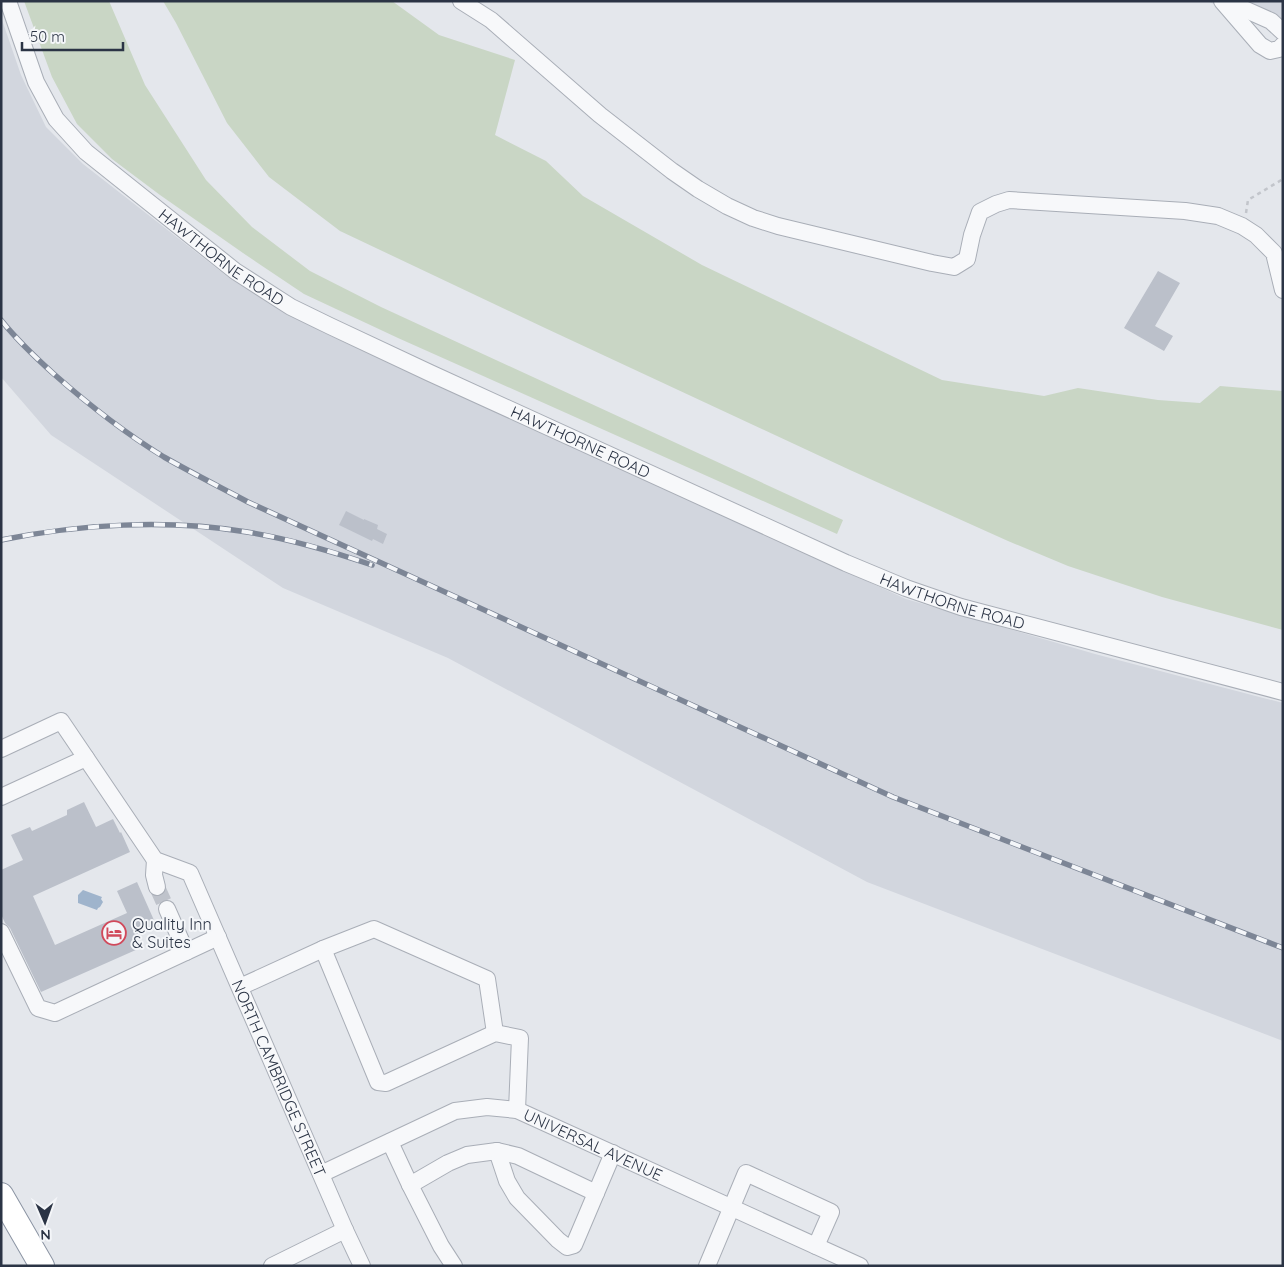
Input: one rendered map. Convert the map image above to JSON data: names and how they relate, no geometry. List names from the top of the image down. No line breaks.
{"streets":{"street":["HAWTHORNE ROAD","NORTH CAMBRIDGE STREET","UNIVERSAL AVENUE"]},"crossings":[["NORTH CAMBRIDGE STREET","UNIVERSAL AVENUE"]],"places":{"hotel":["Quality Inn & Suites"]},"scale_bar":"50 m","north":"bottom"}
